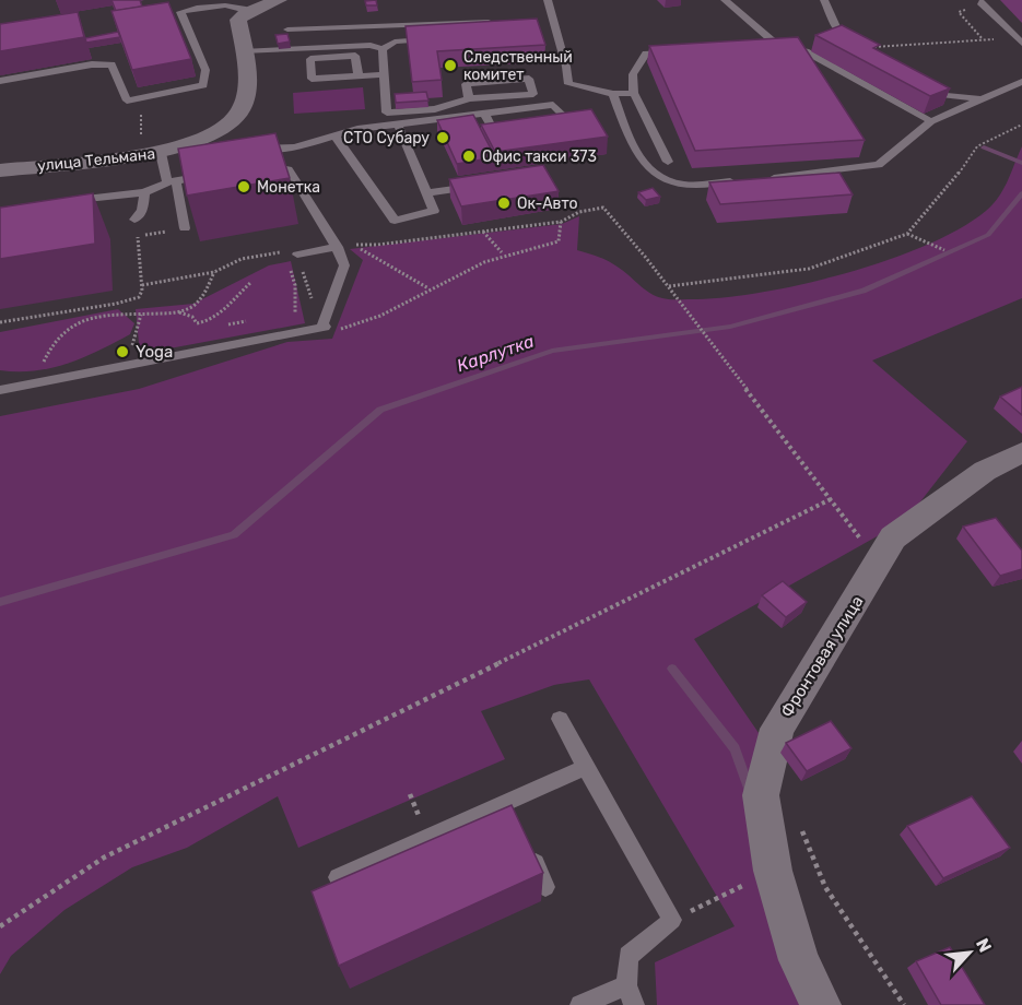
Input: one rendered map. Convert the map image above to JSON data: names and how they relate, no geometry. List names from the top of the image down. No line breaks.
{"streets":{"street":["улица Тельмана","Фронтовая улица"]},"water":["Карлутка"],"places":["Следственный комитет","СТО Субару","Офис такси 373","Монетка","Ок-Авто","Yoga"],"north":"top right"}
